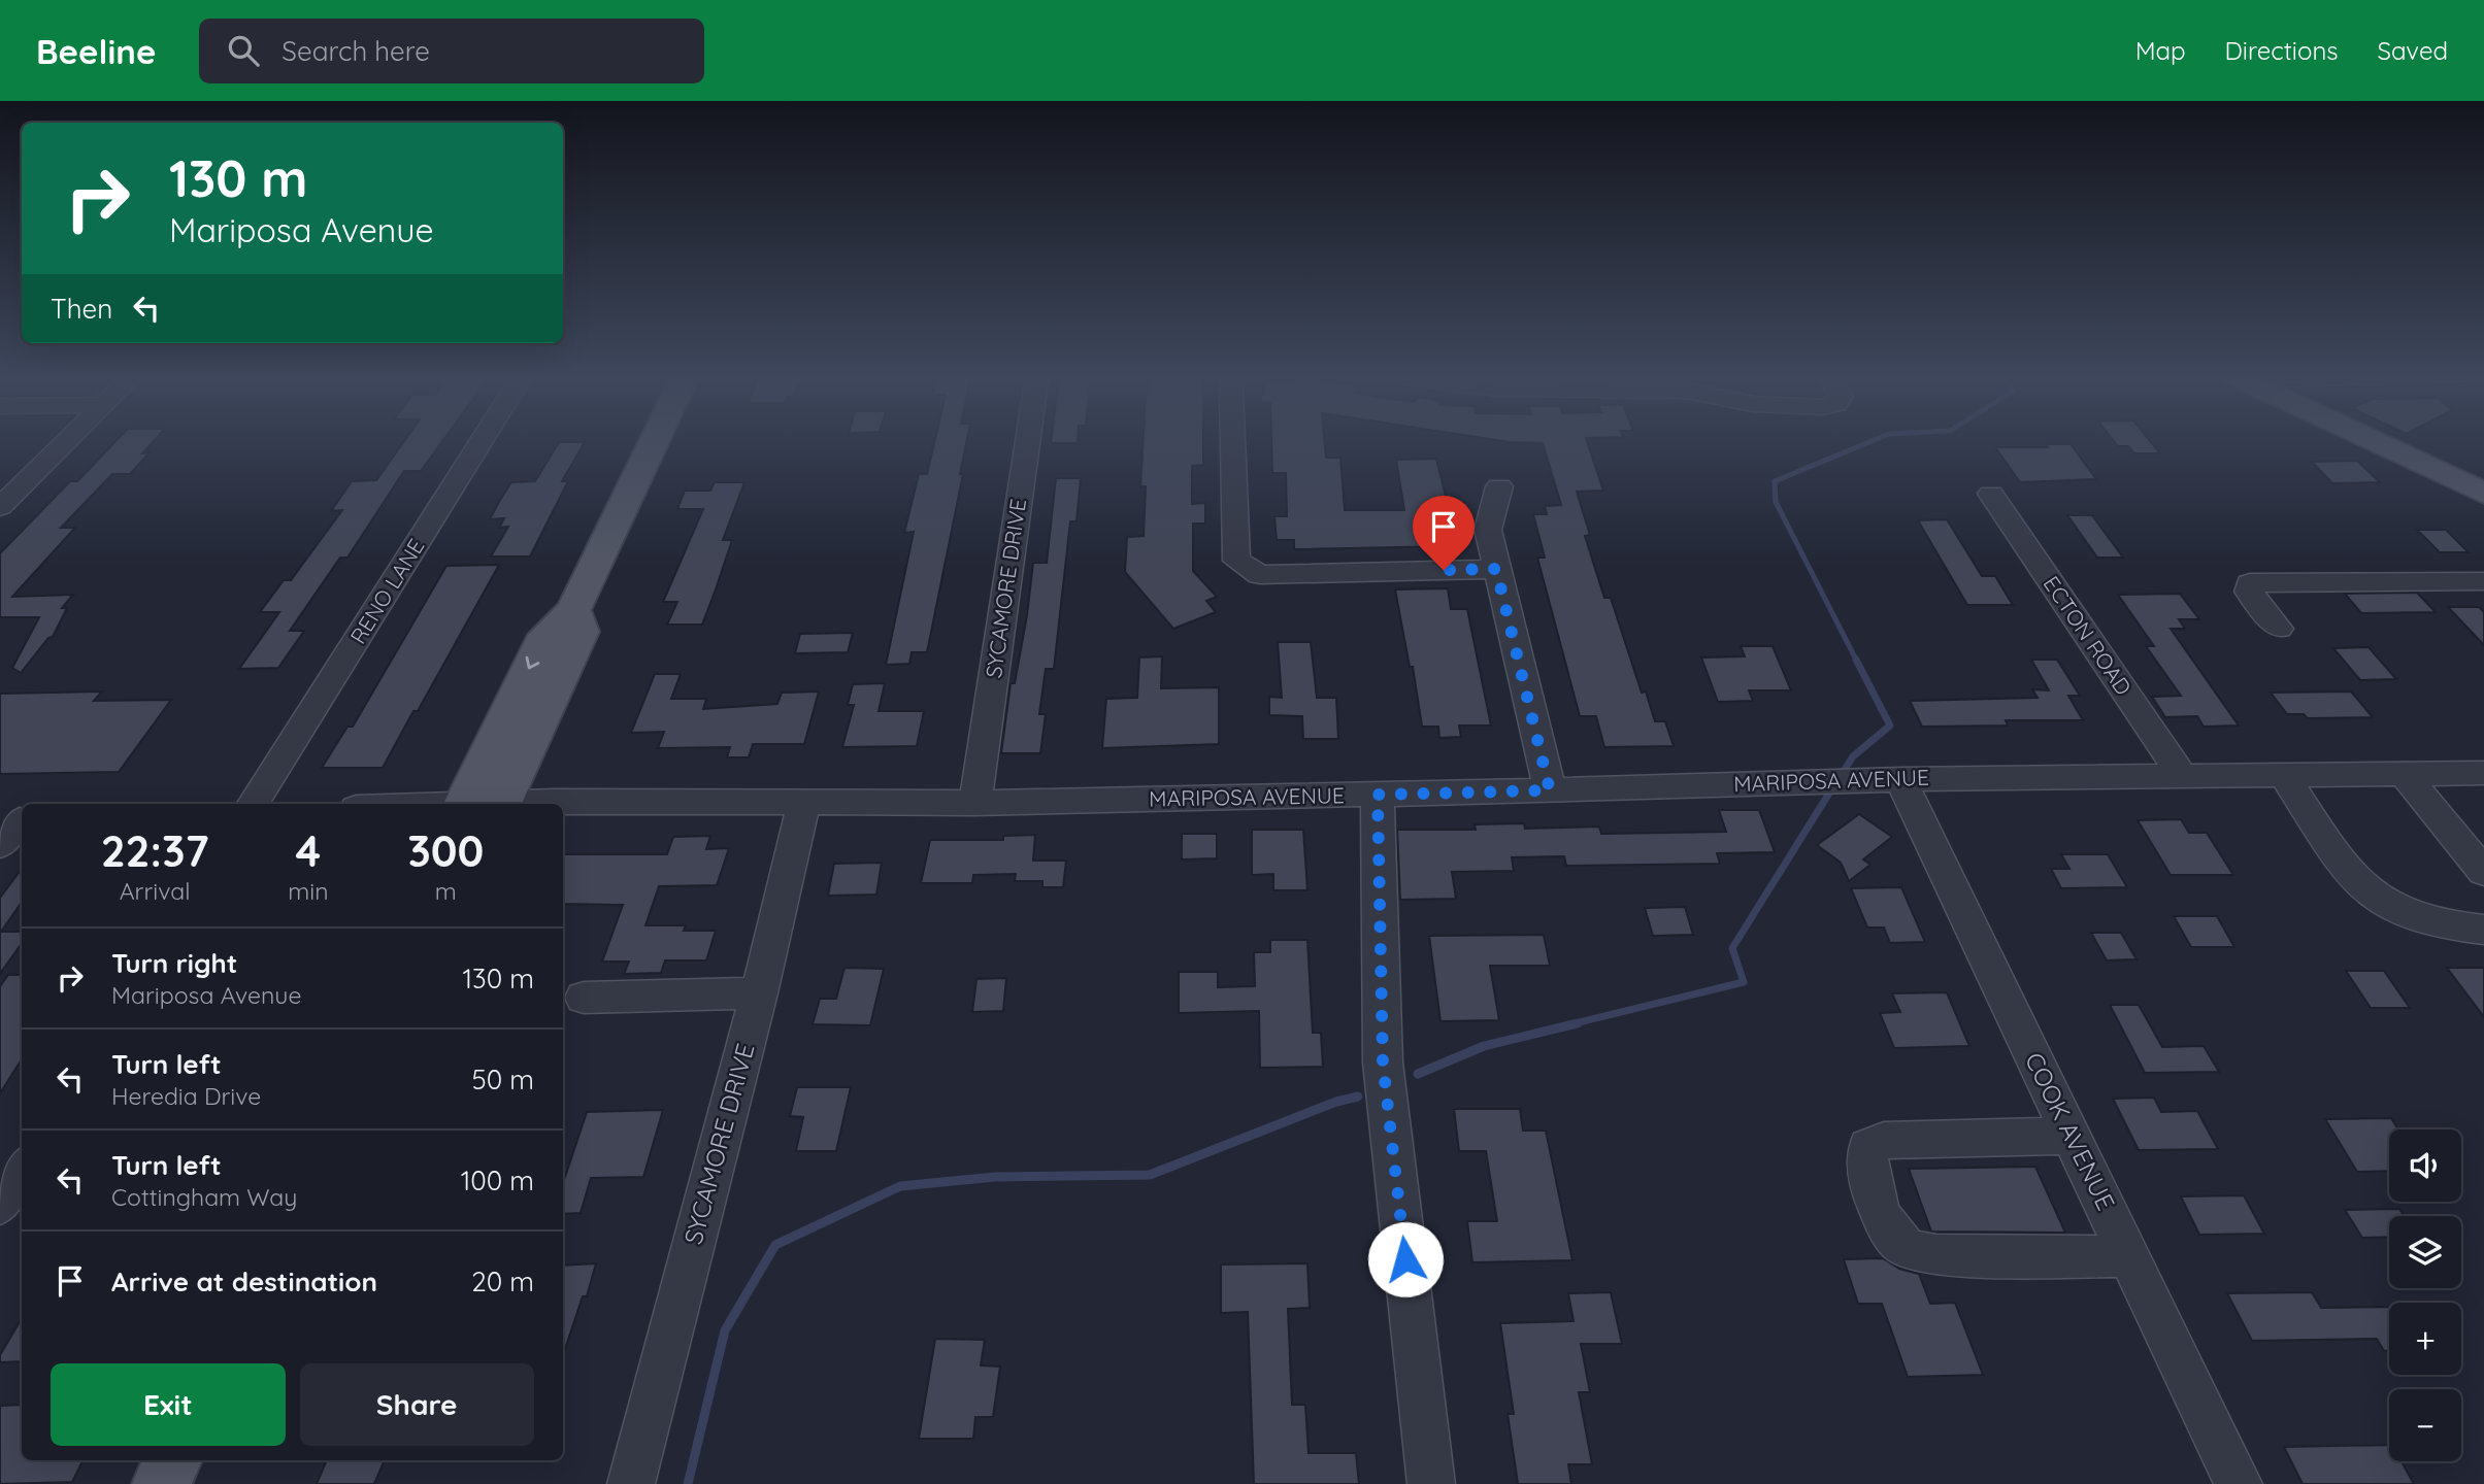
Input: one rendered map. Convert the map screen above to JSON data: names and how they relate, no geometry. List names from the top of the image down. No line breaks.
{"streets":{"street":["SYCAMORE DRIVE","RENO LANE","ECTON ROAD","MARIPOSA AVENUE","COOK AVENUE"]},"crossings":[["SYCAMORE DRIVE","MARIPOSA AVENUE"],["ECTON ROAD","MARIPOSA AVENUE"],["MARIPOSA AVENUE","COOK AVENUE"]],"page":{"header":"Beeline","search":"Search here","nav":["Map","Directions","Saved"],"turn":["130 m","Mariposa Avenue"],"then":"Then","eta":["22:37","Arrival","4","min","300","m"],"list":[{"name":"Turn right","note":"Mariposa Avenue","value":"130 m"},{"name":"Turn left","note":"Heredia Drive","value":"50 m"},{"name":"Turn left","note":"Cottingham Way","value":"100 m"},{"name":"Arrive at destination","value":"20 m"}],"map_buttons":["+","−"],"buttons":["Exit","Share"]}}
